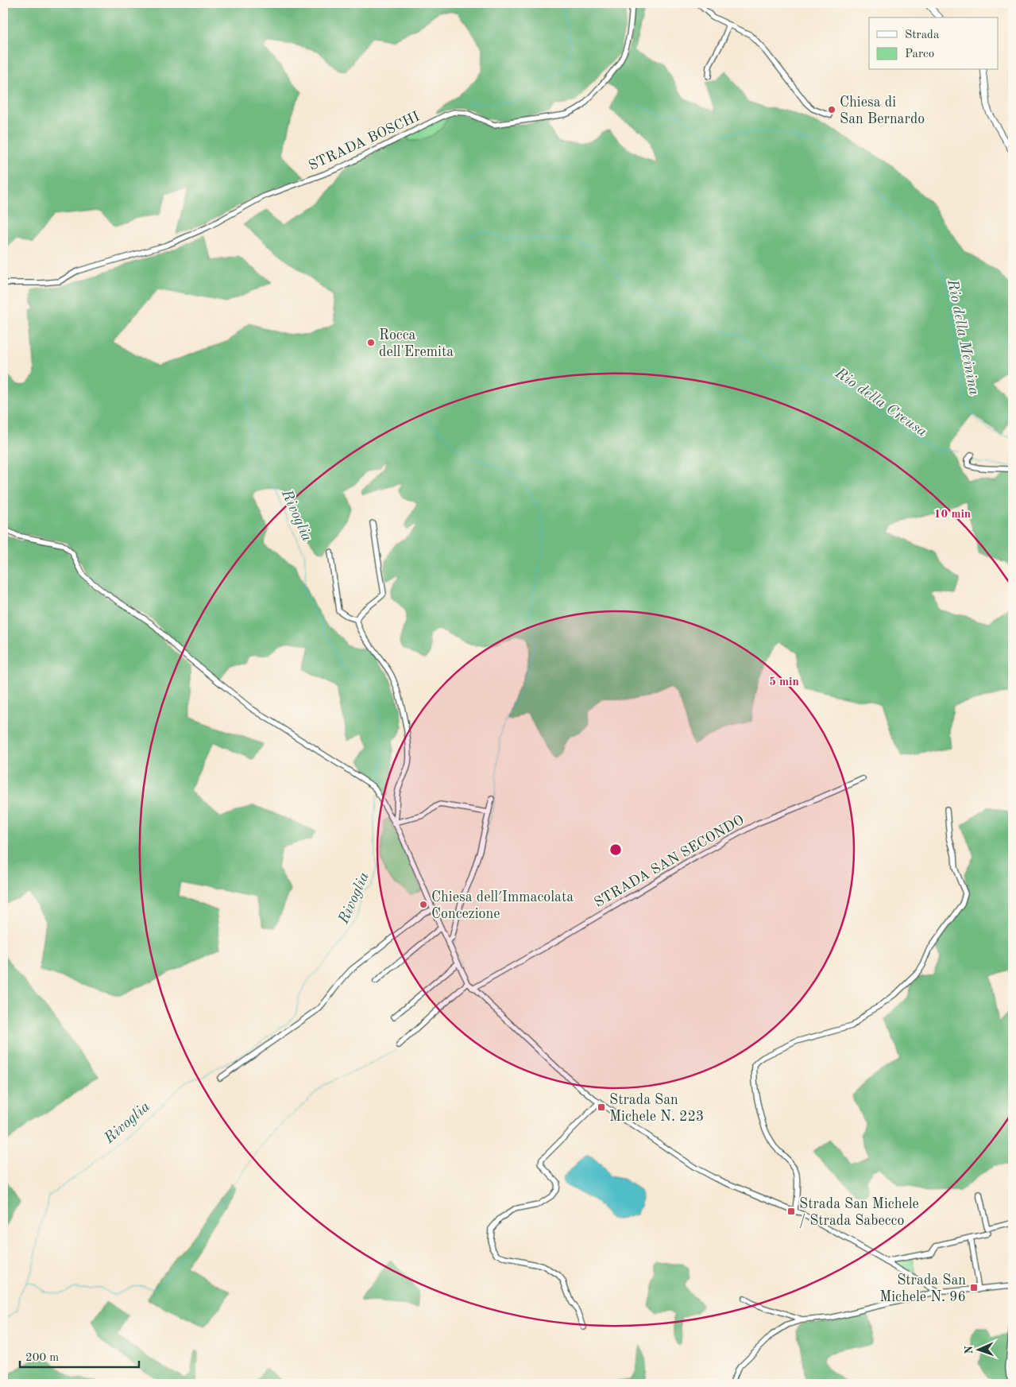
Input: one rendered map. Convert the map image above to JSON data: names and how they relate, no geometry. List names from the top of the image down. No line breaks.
{"streets":{"street":["STRADA BOSCHI","STRADA SAN SECONDO"]},"water":["Rio della Meinina","Rio della Creusa","Rivoglia"],"places":{"other":["Chiesa di San Bernardo","Rocca dell'Eremita","Chiesa dell′Immacolata Concezione"],"transit":["Strada San Michele N. 223","Strada San Michele / Strada Sabecco","Strada San Michele N. 96"]},"legend":["Strada","Parco"],"scale_bar":"200 m","north":"left","rings":["10 min","5 min"]}
